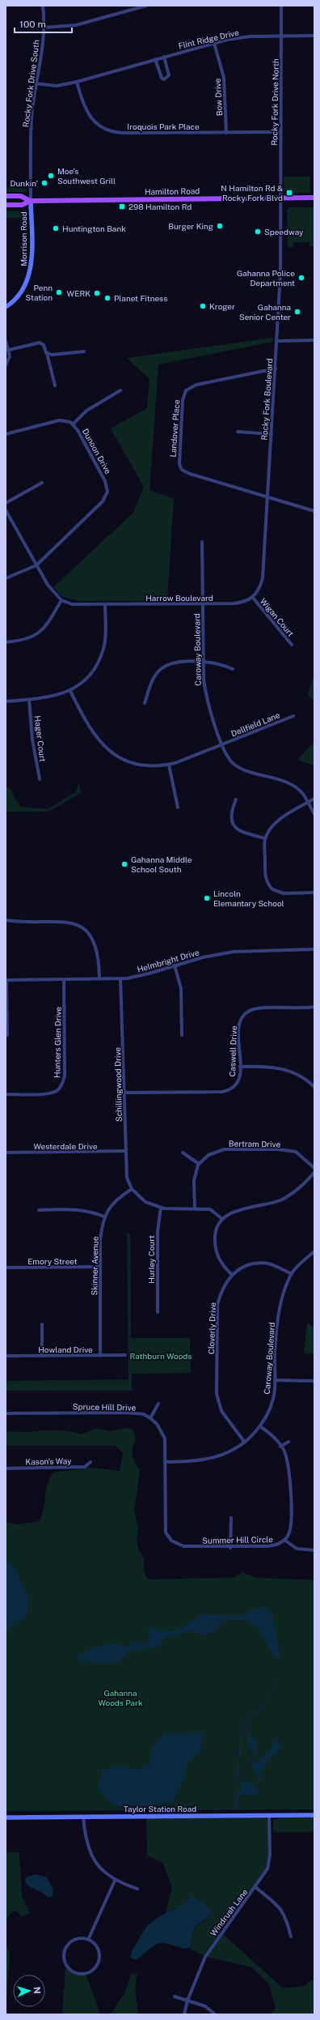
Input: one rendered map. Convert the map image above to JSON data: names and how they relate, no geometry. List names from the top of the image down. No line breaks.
{"streets":{"main road":["Hamilton Road","Morrison Road","Taylor Station Road"],"street":["Flint Ridge Drive","Rocky Fork Drive South","Bow Drive","Rocky Fork Drive North","Iroquois Park Place","Rocky Fork Boulevard","Landover Place","Dunoon Drive","Harrow Boulevard","Wigan Court","Caroway Boulevard","Dellfield Lane","Hager Court","Helmbright Drive","Hunters Glen Drive","Caswell Drive","Schillingwood Drive","Bertram Drive","Westerdale Drive","Hurley Court","Emory Street","Skinner Avenue","Cloverly Drive","Howland Drive","Spruce Hill Drive","Kason's Way","Summer Hill Circle","Windrush Lane"]},"crossings":[["Flint Ridge Drive","Rocky Fork Drive South"],["Flint Ridge Drive","Bow Drive"],["Flint Ridge Drive","Rocky Fork Drive North"],["Flint Ridge Drive","Iroquois Park Place"],["Rocky Fork Drive South","Hamilton Road"],["Rocky Fork Drive South","Morrison Road"],["Bow Drive","Iroquois Park Place"],["Rocky Fork Drive North","Iroquois Park Place"],["Rocky Fork Drive North","Hamilton Road"],["Rocky Fork Drive North","Rocky Fork Boulevard"],["Hamilton Road","Morrison Road"],["Hamilton Road","Rocky Fork Boulevard"],["Rocky Fork Boulevard","Landover Place"],["Rocky Fork Boulevard","Harrow Boulevard"],["Rocky Fork Boulevard","Wigan Court"],["Harrow Boulevard","Wigan Court"],["Harrow Boulevard","Caroway Boulevard"],["Caroway Boulevard","Dellfield Lane"],["Caroway Boulevard","Cloverly Drive"],["Caroway Boulevard","Summer Hill Circle"],["Helmbright Drive","Hunters Glen Drive"],["Helmbright Drive","Schillingwood Drive"],["Caswell Drive","Schillingwood Drive"],["Schillingwood Drive","Westerdale Drive"],["Schillingwood Drive","Skinner Avenue"],["Emory Street","Skinner Avenue"],["Skinner Avenue","Howland Drive"],["Taylor Station Road","Windrush Lane"]],"parks":["Rathburn Woods","Gahanna Woods Park"],"places":{"other":["Moe's Southwest Grill","Dunkin'","Burger King","Huntington Bank","Speedway","Gahanna Police Department","Penn Station","WERK","Planet Fitness","Kroger","Gahanna Senior Center","Gahanna Middle School South","Lincoln Elemantary School"],"transit":["N Hamilton Rd & Rocky Fork Blvd","298 Hamilton Rd"]},"scale_bar":"100 m","north":"right"}
